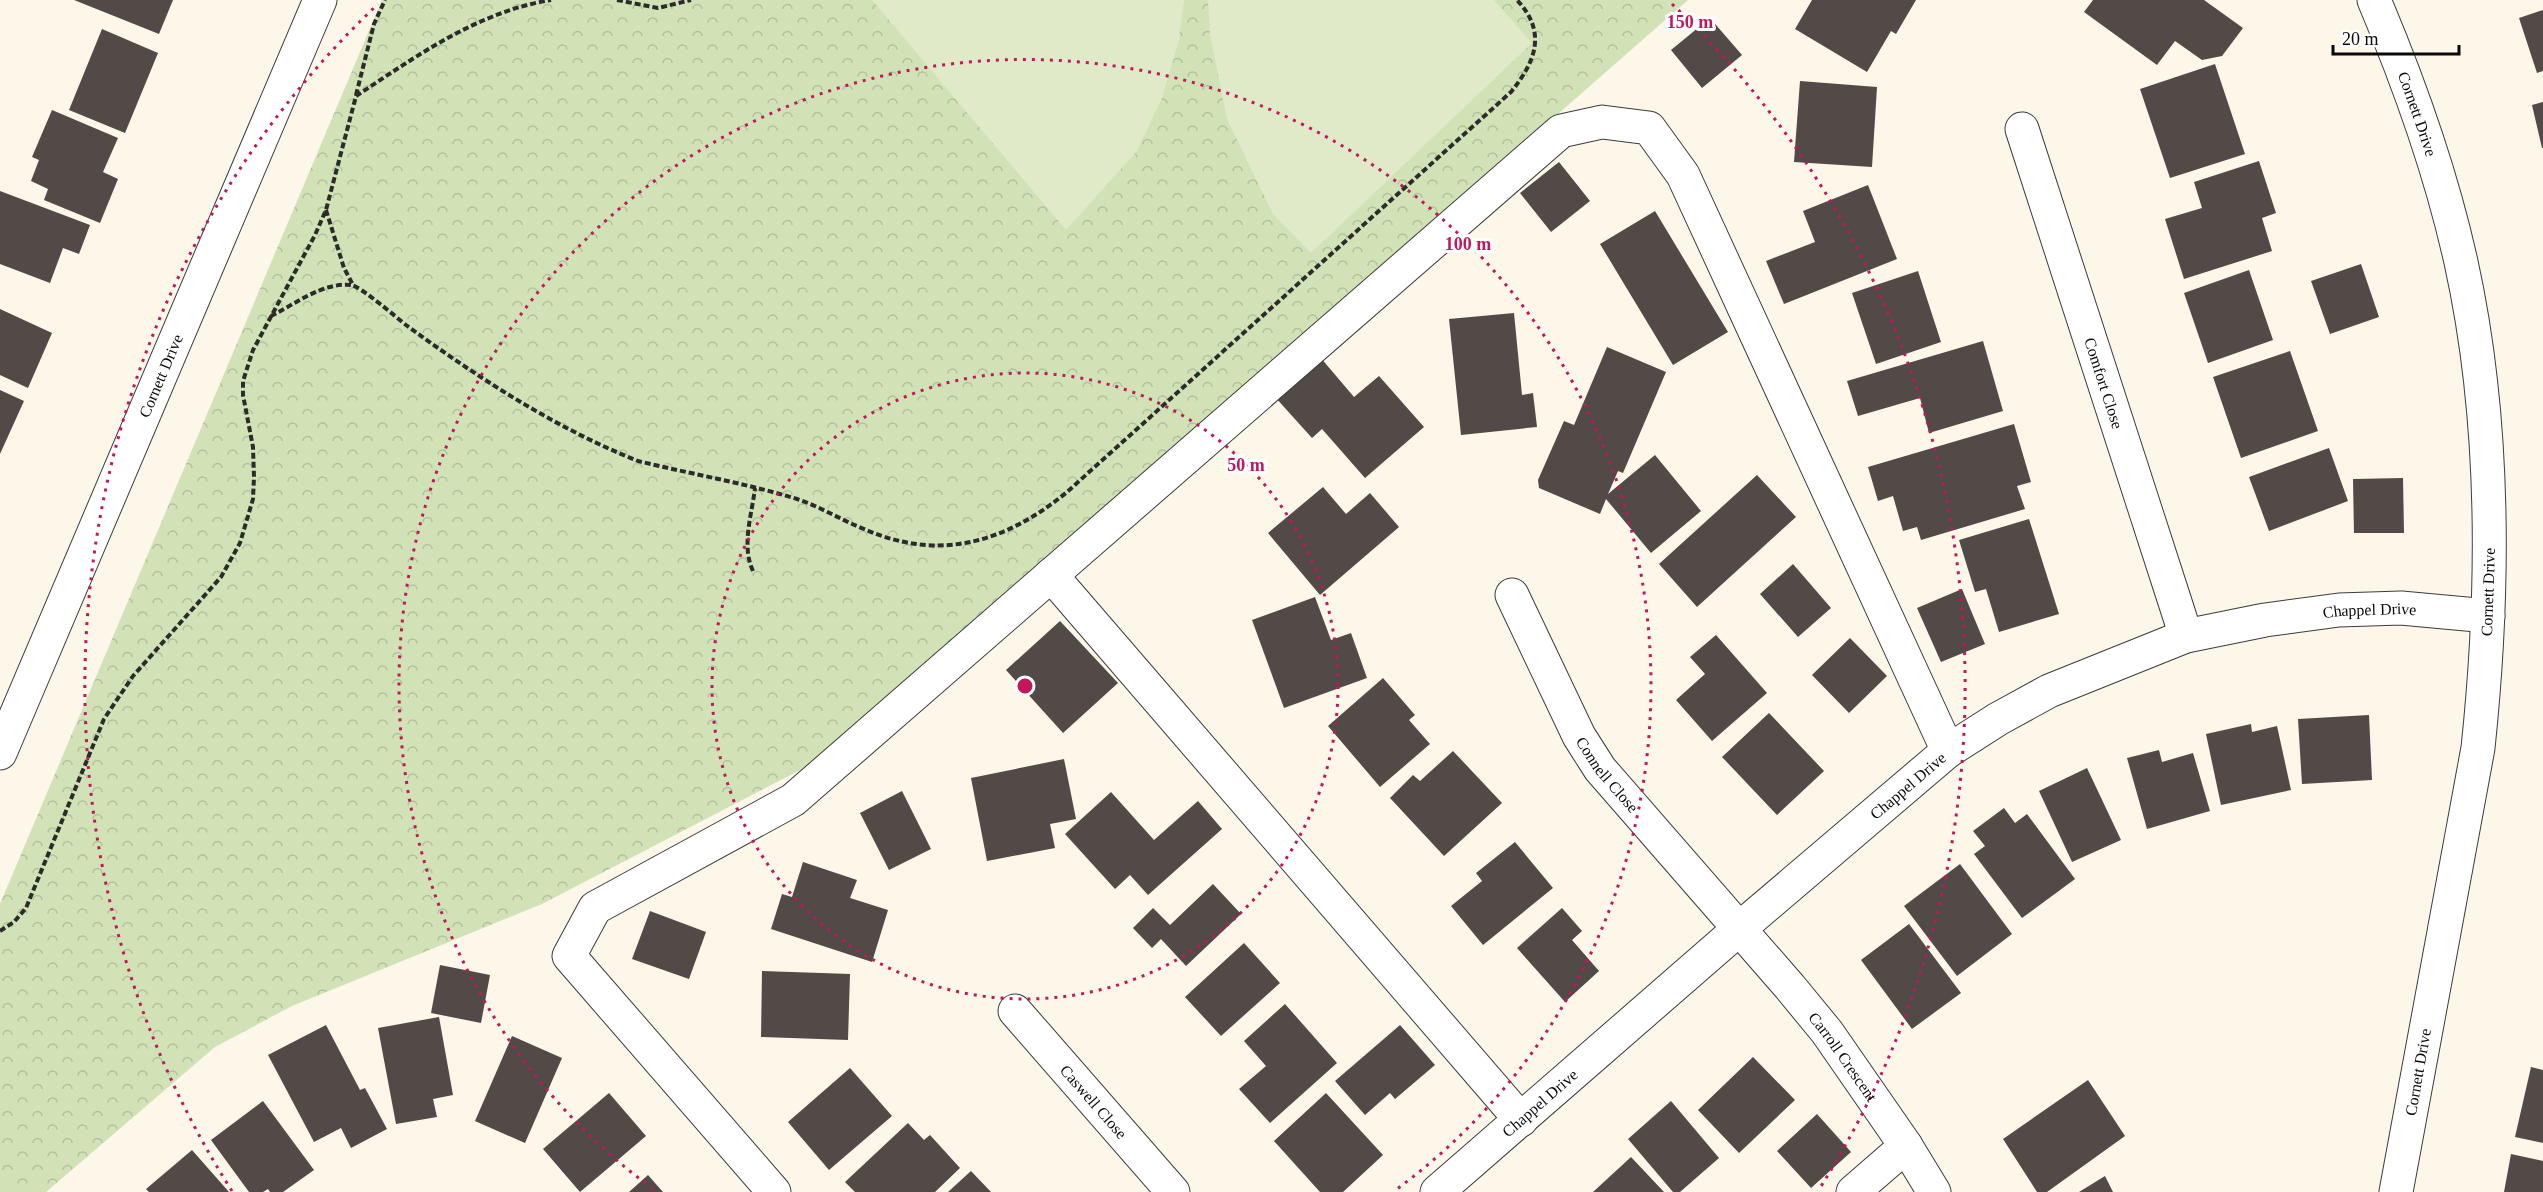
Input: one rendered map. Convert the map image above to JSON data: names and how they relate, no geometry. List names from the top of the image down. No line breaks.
{"streets":{"street":["Cornett Drive","Comfort Close","Chappel Drive","Connell Close","Carroll Crescent","Caswell Close"]},"crossings":[["Cornett Drive","Chappel Drive"],["Comfort Close","Chappel Drive"],["Chappel Drive","Connell Close"],["Chappel Drive","Carroll Crescent"],["Connell Close","Carroll Crescent"]],"scale_bar":"20 m","rings":["150 m","100 m","50 m"]}
